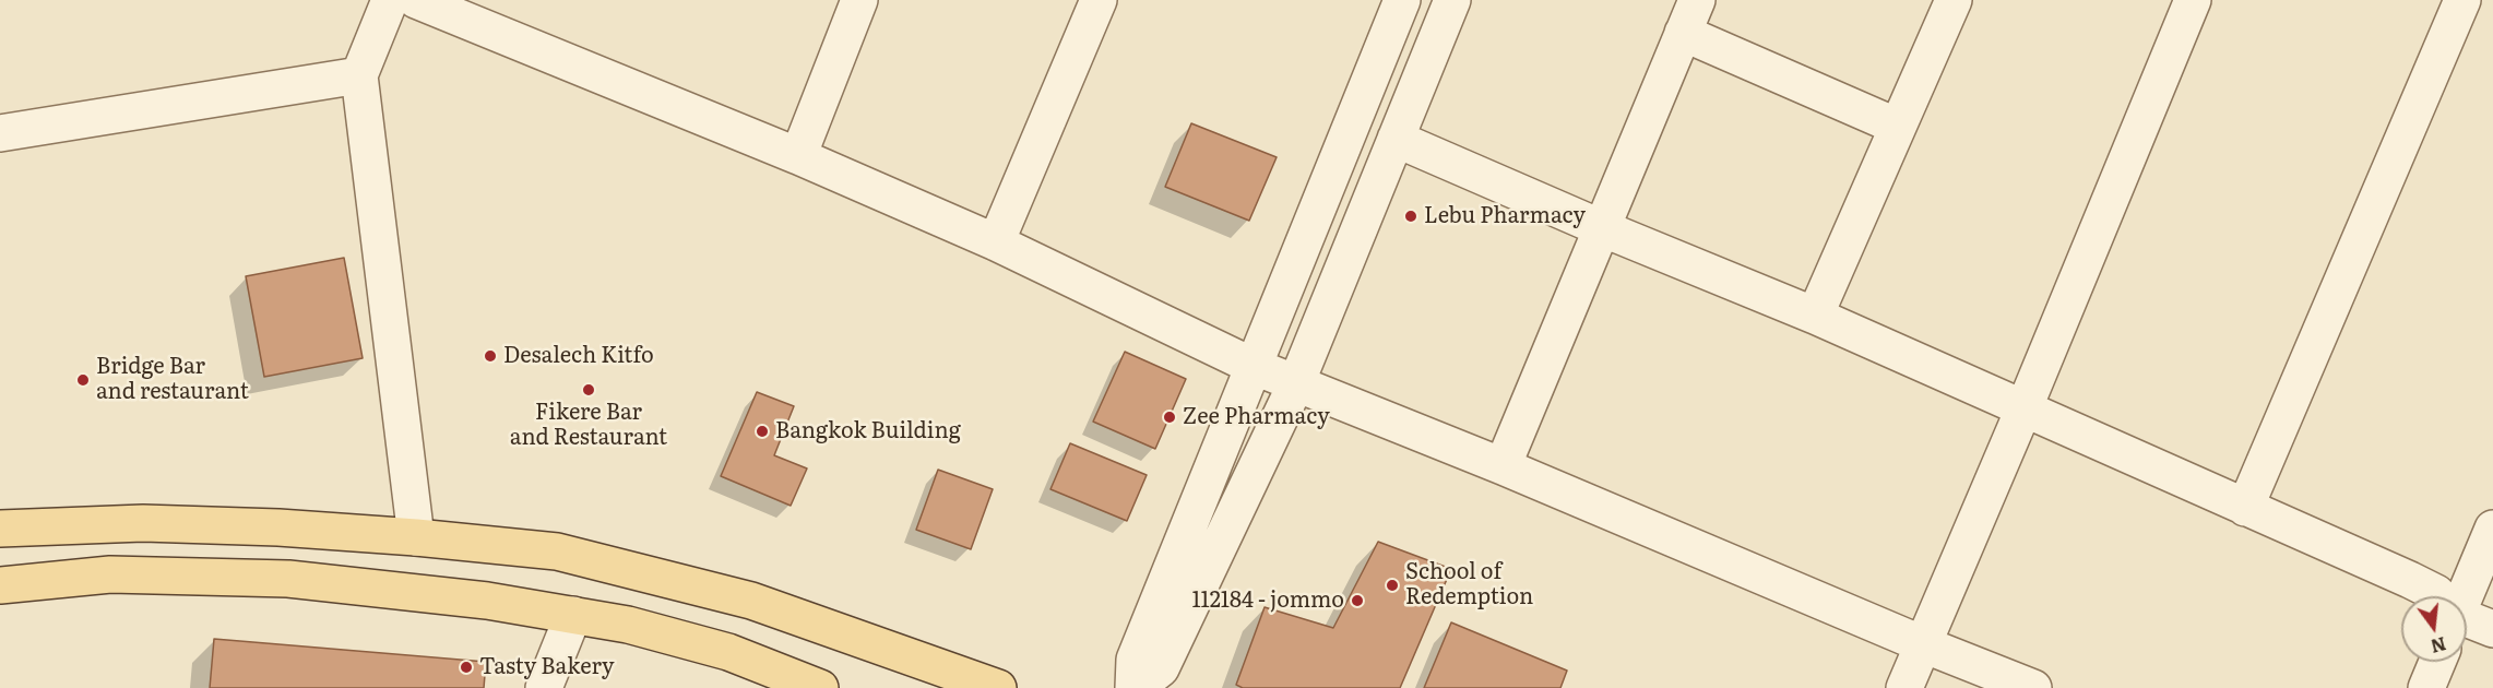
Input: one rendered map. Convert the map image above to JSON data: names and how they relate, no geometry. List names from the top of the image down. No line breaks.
{"places":["Lebu Pharmacy","Desalech Kitfo","Bridge Bar and restaurant","Fikere Bar and Restaurant","Zee Pharmacy","Bangkok Building","School of Redemption","112184 - jommo","Tasty Bakery"],"north":"bottom"}
